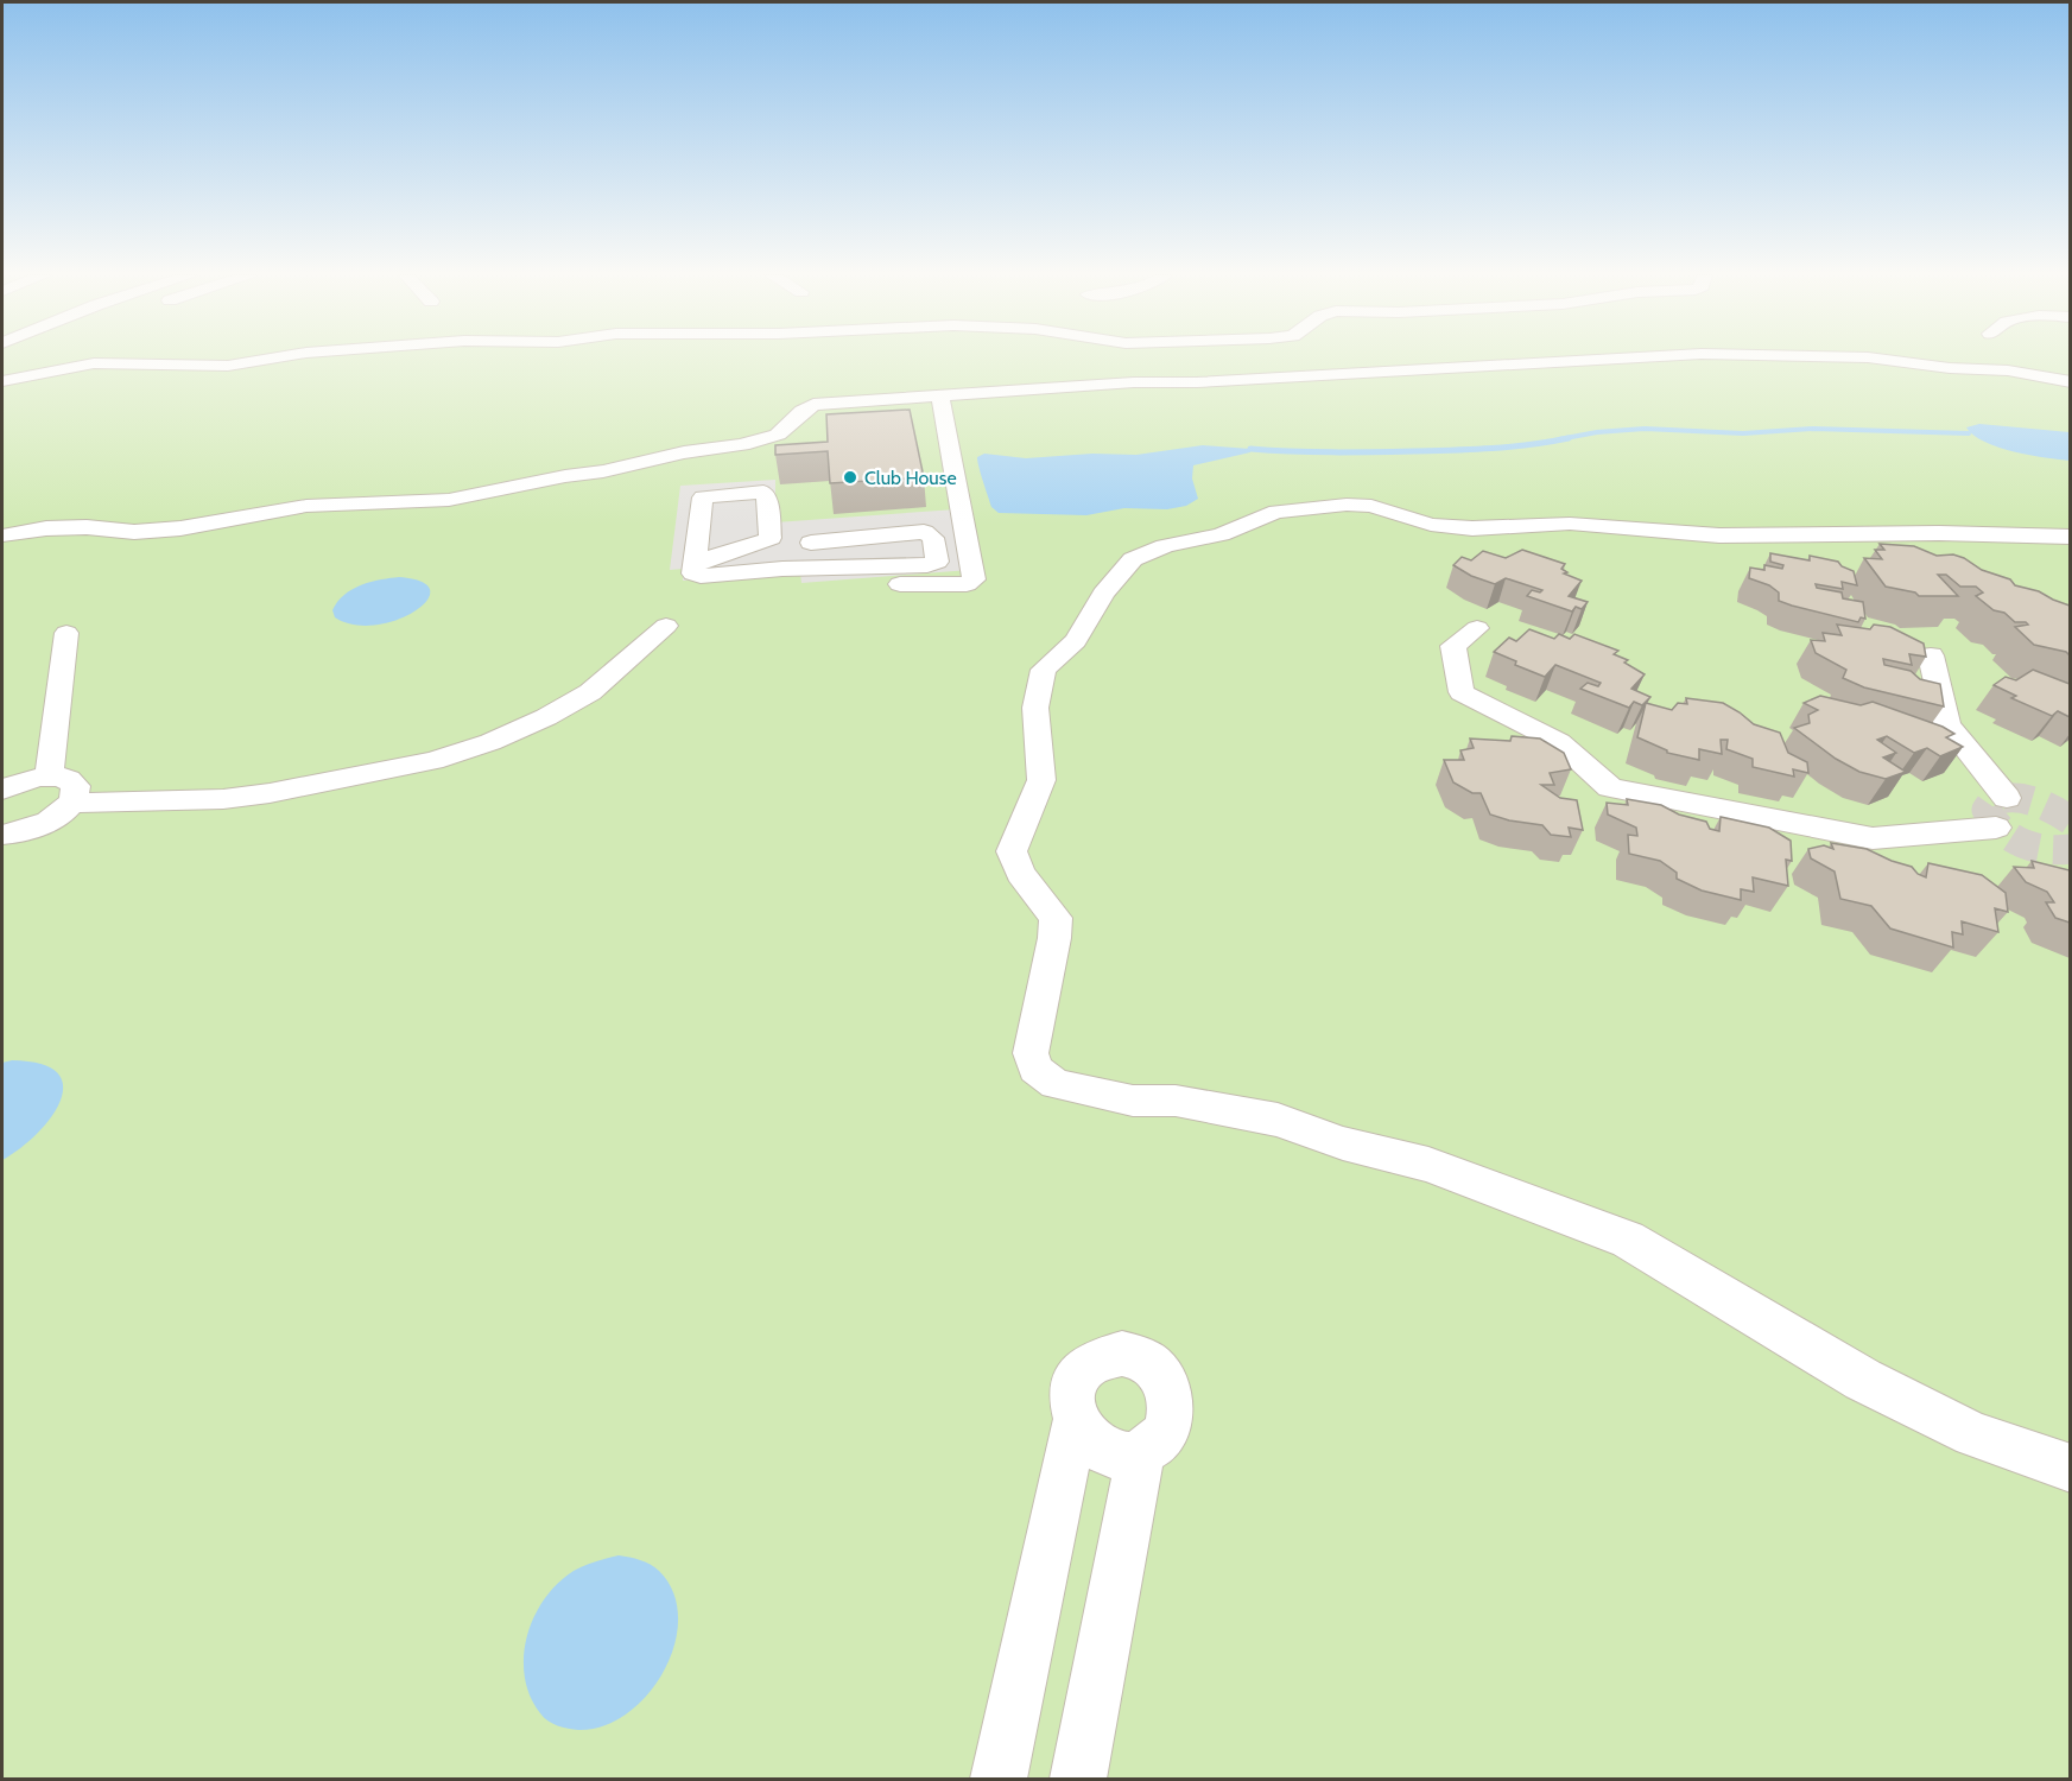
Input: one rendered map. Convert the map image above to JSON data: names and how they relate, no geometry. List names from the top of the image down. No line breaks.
{"places":["Club House"]}
